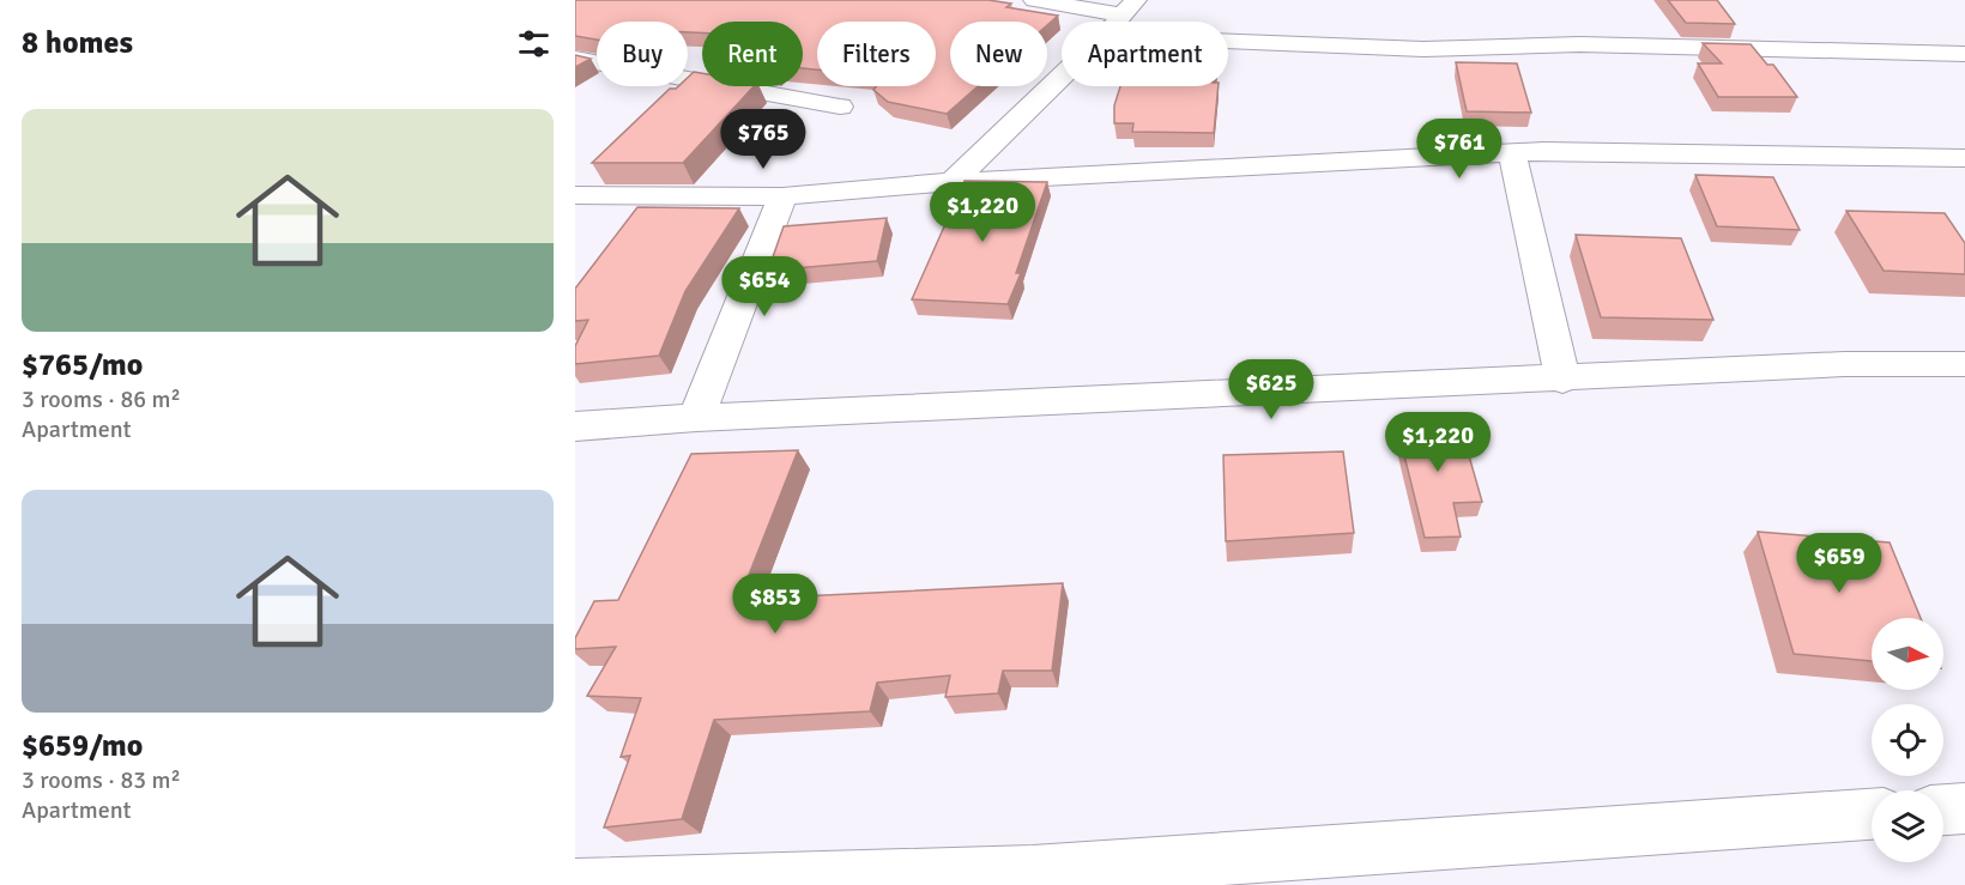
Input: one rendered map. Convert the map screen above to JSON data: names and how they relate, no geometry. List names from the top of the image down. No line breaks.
{"north":"right","page":{"heading":"8 homes","chip":["Buy","Rent","Filters","New","Apartment"],"list":[{"name":"$765/mo","note":"3 rooms · 86 m² · Apartment"},{"name":"$659/mo","note":"3 rooms · 83 m² · Apartment"}],"price":["$765","$761","$1,220","$654","$625","$1,220","$659","$853"]}}
